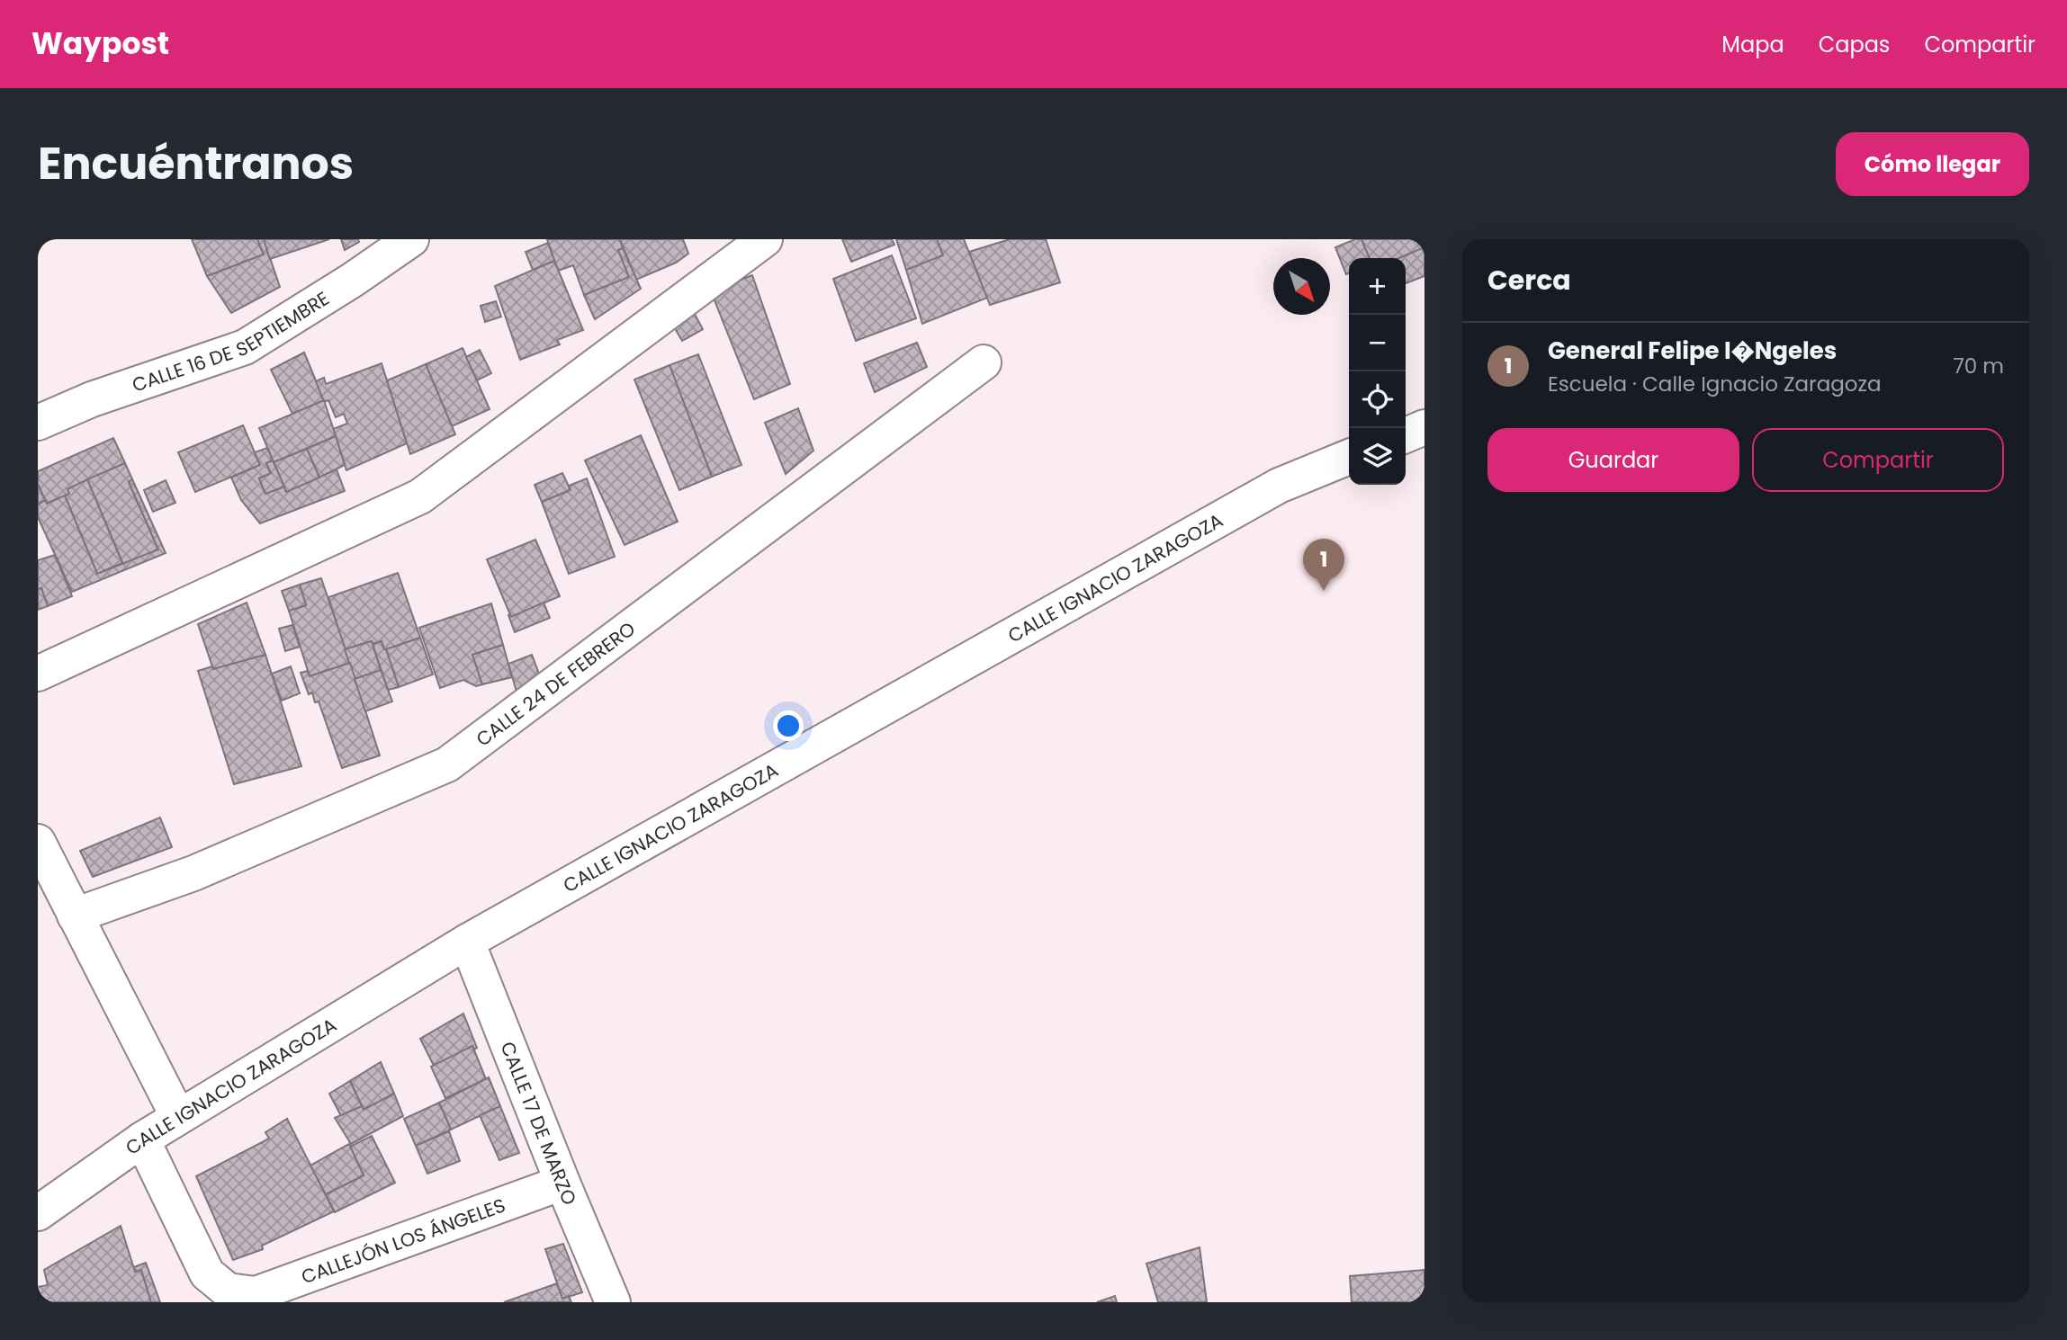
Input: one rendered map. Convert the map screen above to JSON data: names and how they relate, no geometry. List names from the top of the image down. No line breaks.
{"streets":{"street":["CALLE 16 DE SEPTIEMBRE","CALLE IGNACIO ZARAGOZA","CALLE 24 DE FEBRERO","CALLE 17 DE MARZO","CALLEJÓN LOS ÁNGELES"]},"crossings":[["CALLE IGNACIO ZARAGOZA","CALLE 17 DE MARZO"],["CALLE IGNACIO ZARAGOZA","CALLEJÓN LOS ÁNGELES"],["CALLE 17 DE MARZO","CALLEJÓN LOS ÁNGELES"]],"north":"bottom right","page":{"header":"Waypost","nav":["Mapa","Capas","Compartir"],"title":"Encuéntranos","buttons":["Cómo llegar",["Guardar","Compartir"]],"heading":"Cerca","map_buttons":["+","−"],"list":[{"mark":"1","name":"General Felipe I�Ngeles","note":"Escuela · Calle Ignacio Zaragoza","value":"70 m"}],"pins":"1"}}
